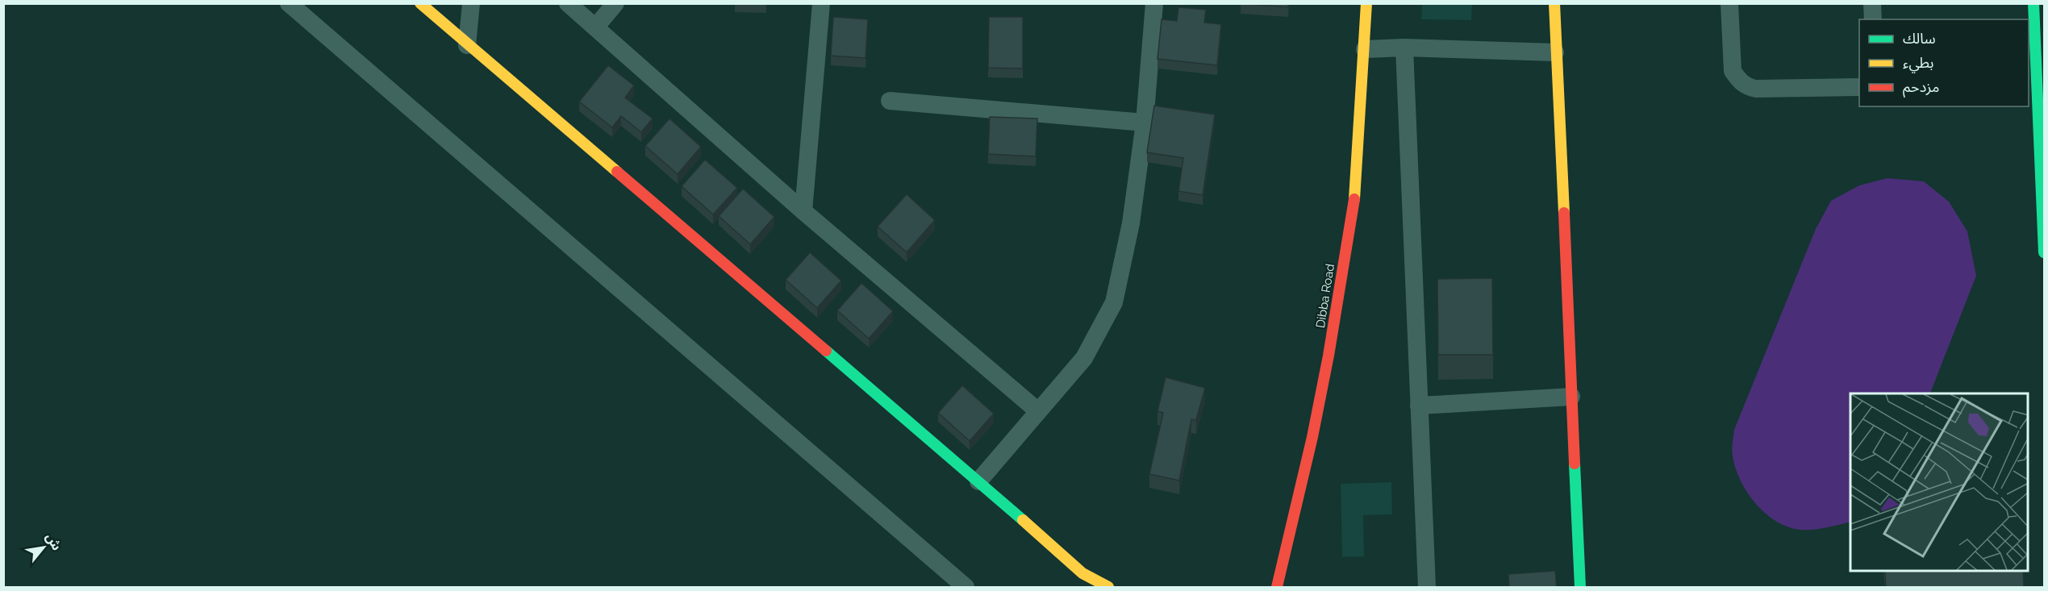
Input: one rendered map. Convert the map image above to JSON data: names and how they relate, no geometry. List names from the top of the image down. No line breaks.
{"streets":{"street":["Dibba Road"]},"legend":["سالك","بطيء","مزدحم"],"north":"top right"}
